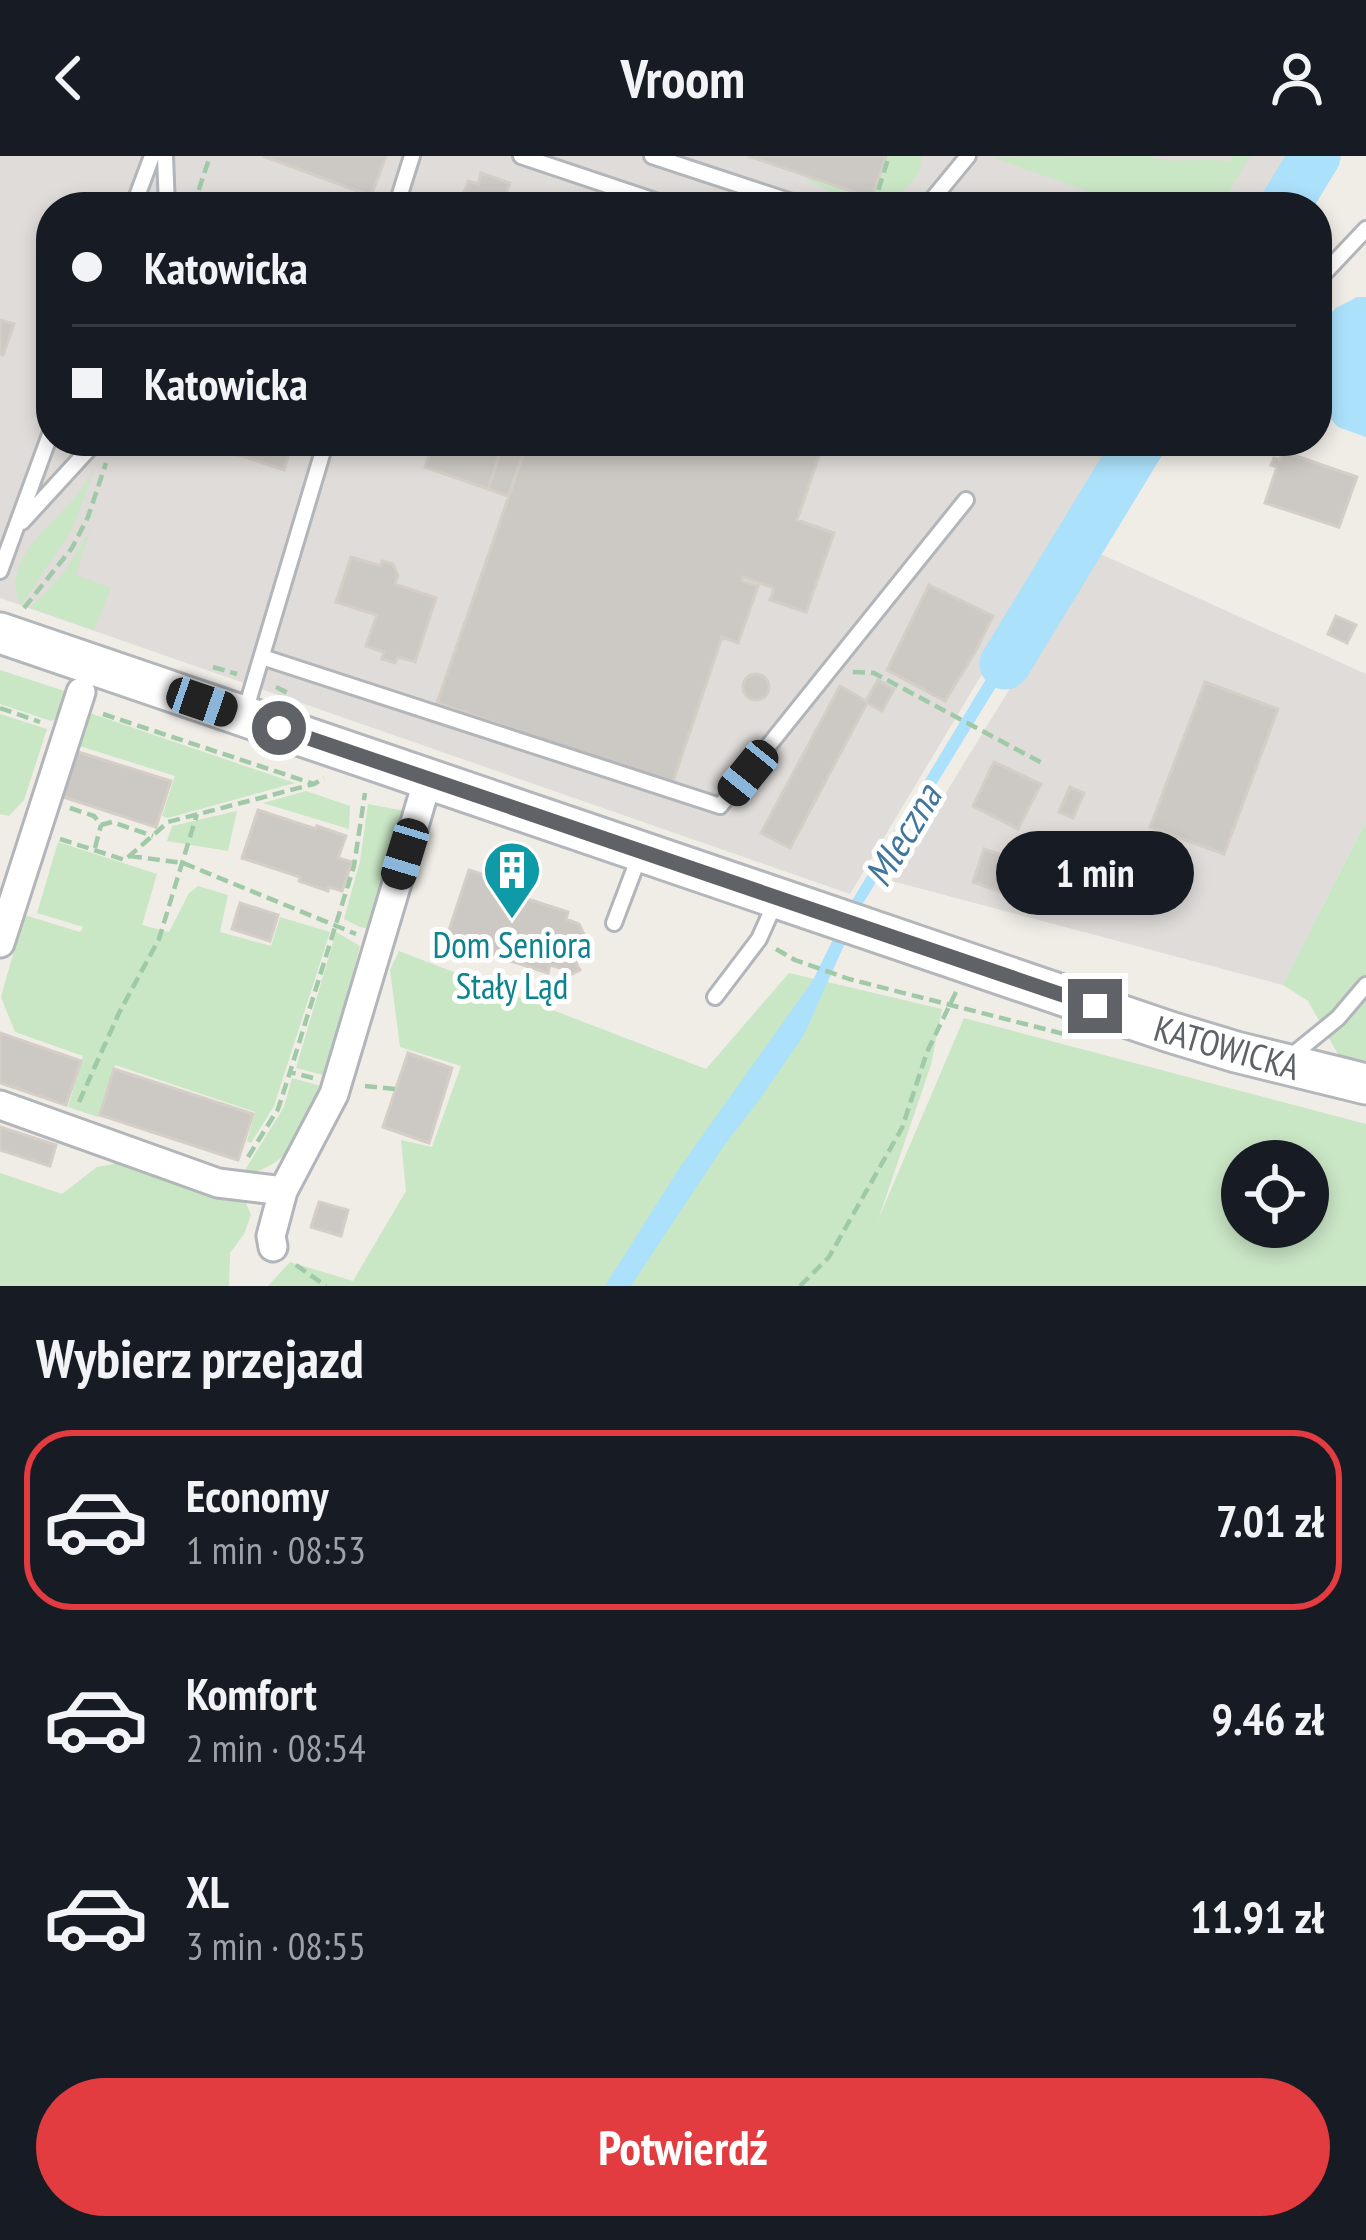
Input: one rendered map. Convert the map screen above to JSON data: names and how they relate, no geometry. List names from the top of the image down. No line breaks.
{"streets":{"main road":["KATOWICKA"]},"water":["Mleczna"],"places":{"building":["Dom Seniora Stały Ląd"]},"page":{"header":"Vroom","banner":["Katowicka","Katowicka"],"bubble":"1 min","heading":"Wybierz przejazd","list":[{"name":"Economy","note":"1 min · 08:53","value":"7.01 zł"},{"name":"Komfort","note":"2 min · 08:54","value":"9.46 zł"},{"name":"XL","note":"3 min · 08:55","value":"11.91 zł"}],"buttons":"Potwierdź"}}
